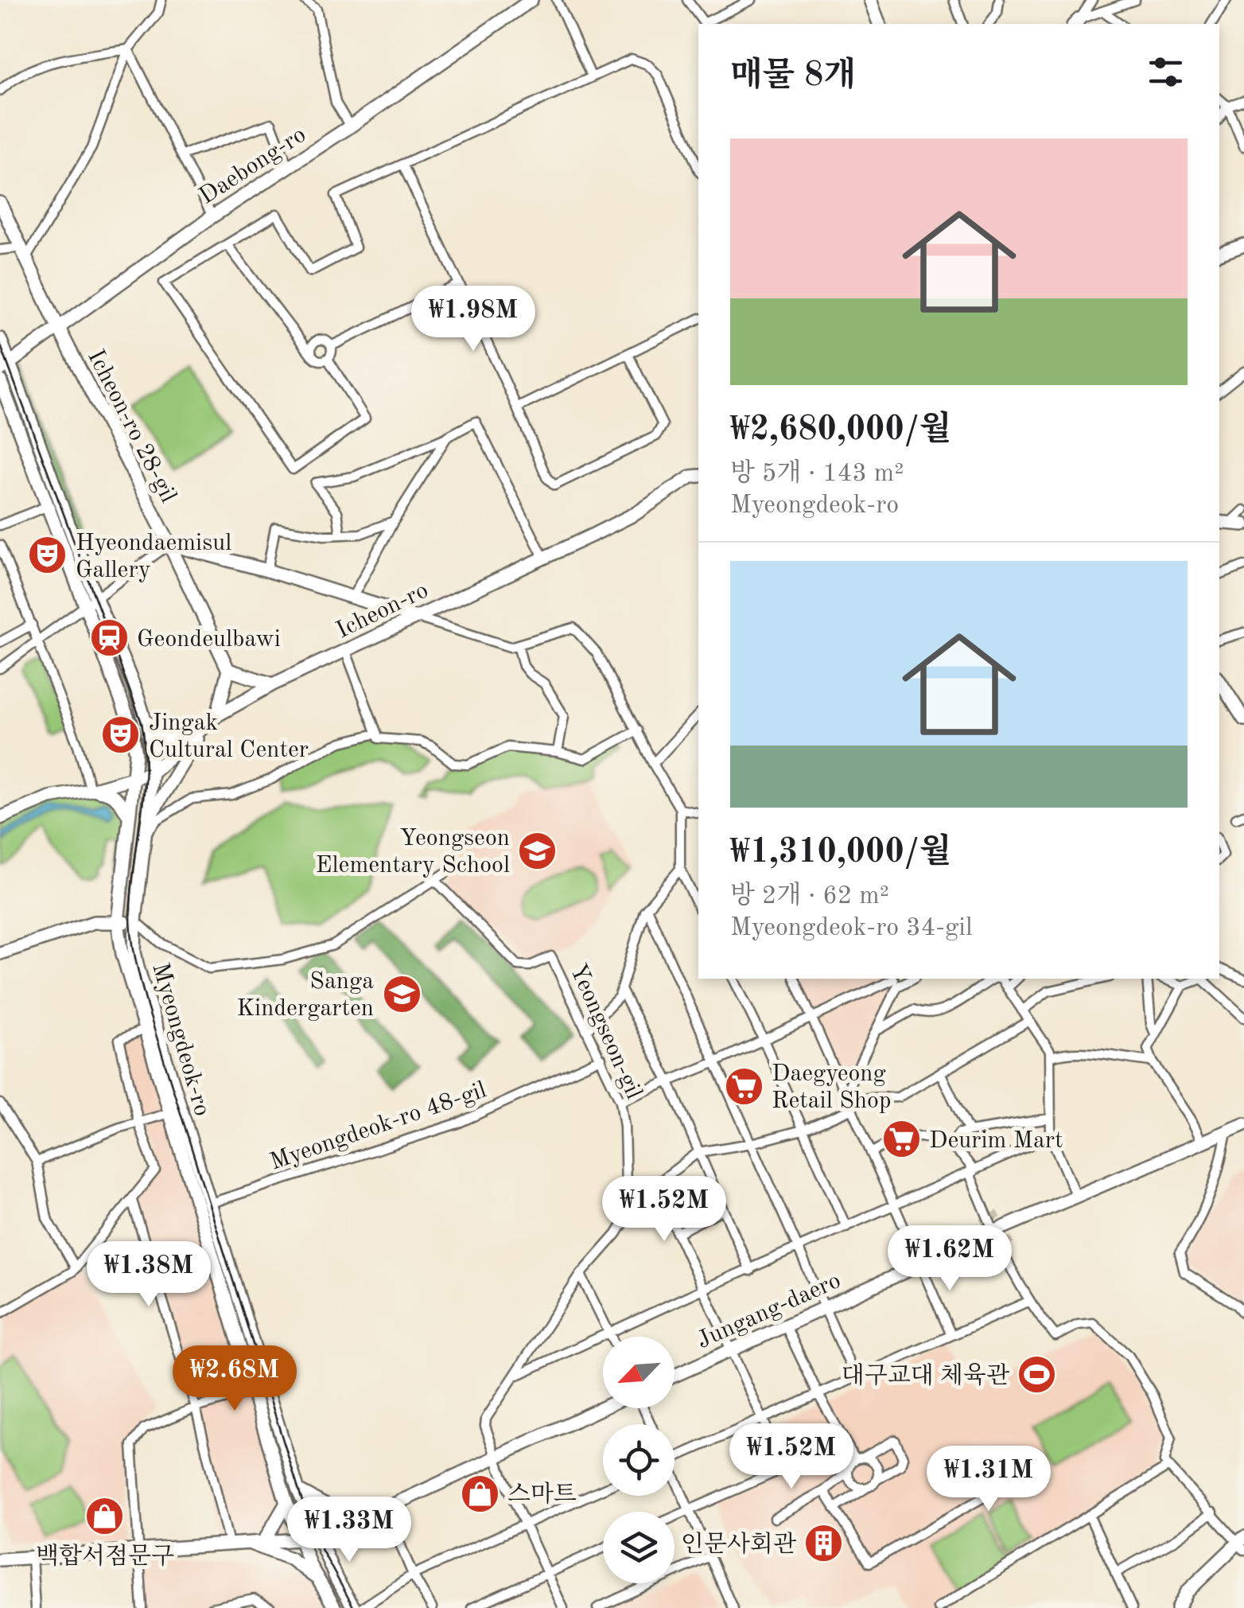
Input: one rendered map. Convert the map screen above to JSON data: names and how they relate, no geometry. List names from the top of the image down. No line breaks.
{"streets":{"main road":["Daebong-ro","Icheon-ro 28-gil","Icheon-ro","Myeongdeok-ro","Jungang-daero"],"street":["Yeongseon-gil","Myeongdeok-ro 48-gil"]},"crossings":[["Daebong-ro","Icheon-ro 28-gil"],["Daebong-ro","Myeongdeok-ro"],["Icheon-ro","Myeongdeok-ro"],["Yeongseon-gil","Myeongdeok-ro 48-gil"],["Myeongdeok-ro","Myeongdeok-ro 48-gil"]],"places":{"theatre":["Hyeondaemisul Gallery","Jingak Cultural Center"],"station":["Geondeulbawi"],"school or university":["Yeongseon Elementary School","Sanga Kindergarten"],"supermarket":["Daegyeong Retail Shop","Deurim Mart"],"sports":["대구교대 체육관"],"shop":["스마트","백합서점문구"],"building":["인문사회관"]},"north":"bottom left","page":{"heading":"매물 8개","list":[{"name":"₩2,680,000/월","note":"방 5개 · 143 m² · Myeongdeok-ro"},{"name":"₩1,310,000/월","note":"방 2개 · 62 m² · Myeongdeok-ro 34-gil"}],"price":["₩1.98M","₩1.52M","₩1.62M","₩1.38M","₩2.68M","₩1.52M","₩1.31M","₩1.33M"]}}
